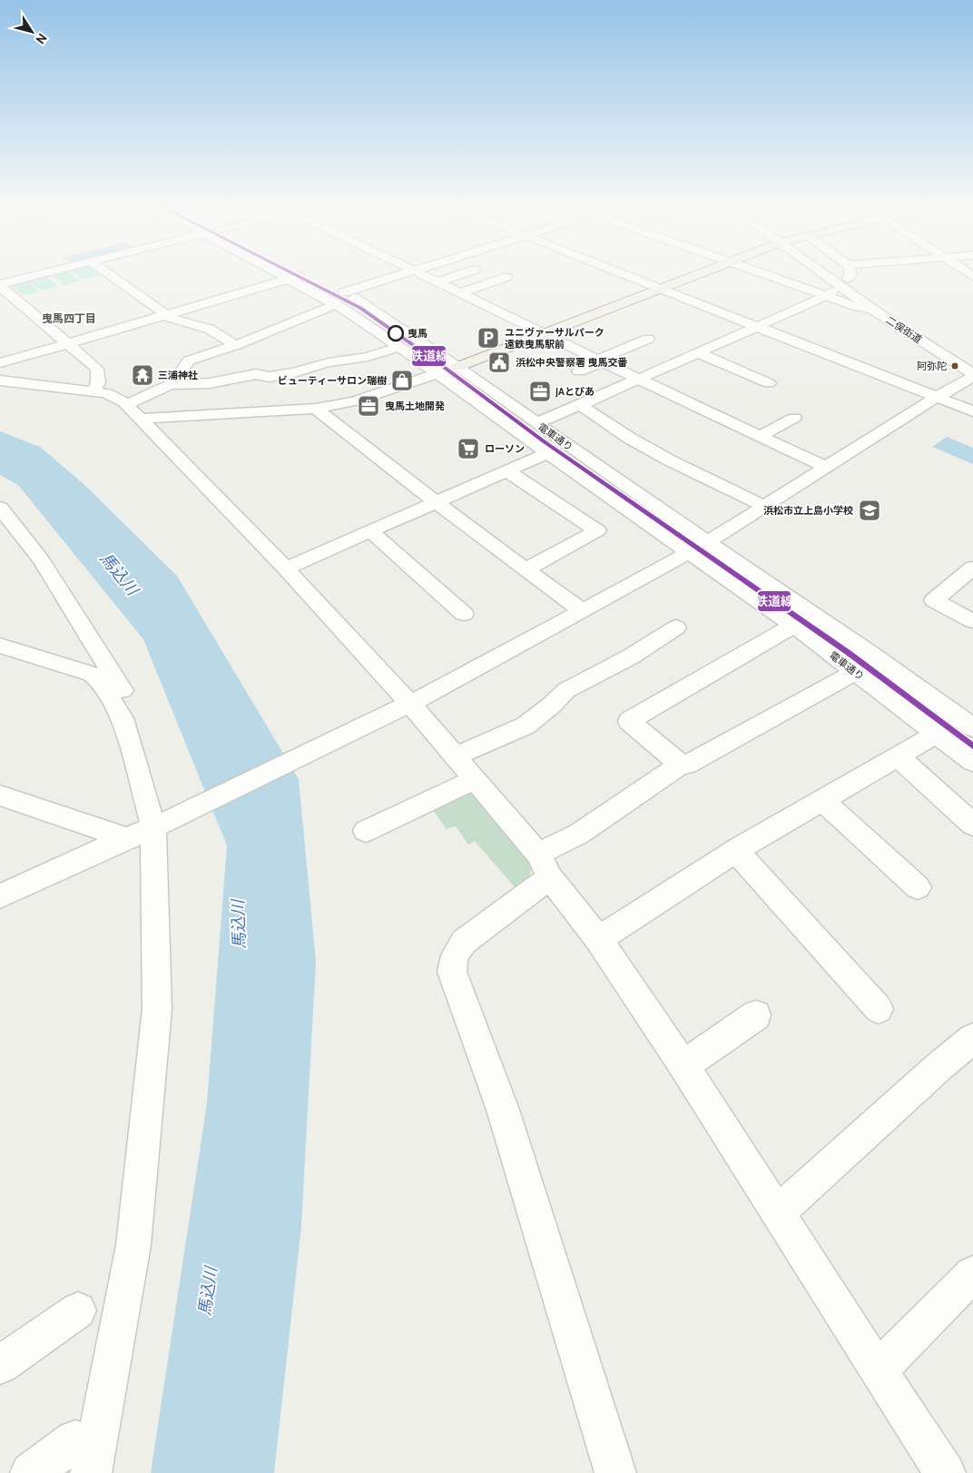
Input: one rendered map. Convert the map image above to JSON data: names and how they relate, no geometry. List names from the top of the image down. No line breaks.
{"streets":{"street":["二俣街道","電車通り"]},"districts":["曳馬四丁目"],"water":["馬込川"],"places":{"other":["曳馬","阿弥陀"],"parking":["ユニヴァーサルパーク 遠鉄曳馬駅前"],"public building":["浜松中央警察署 曳馬交番"],"temple":["三浦神社"],"shop":["ビューティーサロン瑞樹"],"office":["JAとぴあ","曳馬土地開発"],"supermarket":["ローソン"],"school or university":["浜松市立上島小学校"]},"lines":["transit line 鉄道線"],"north":"bottom right"}
